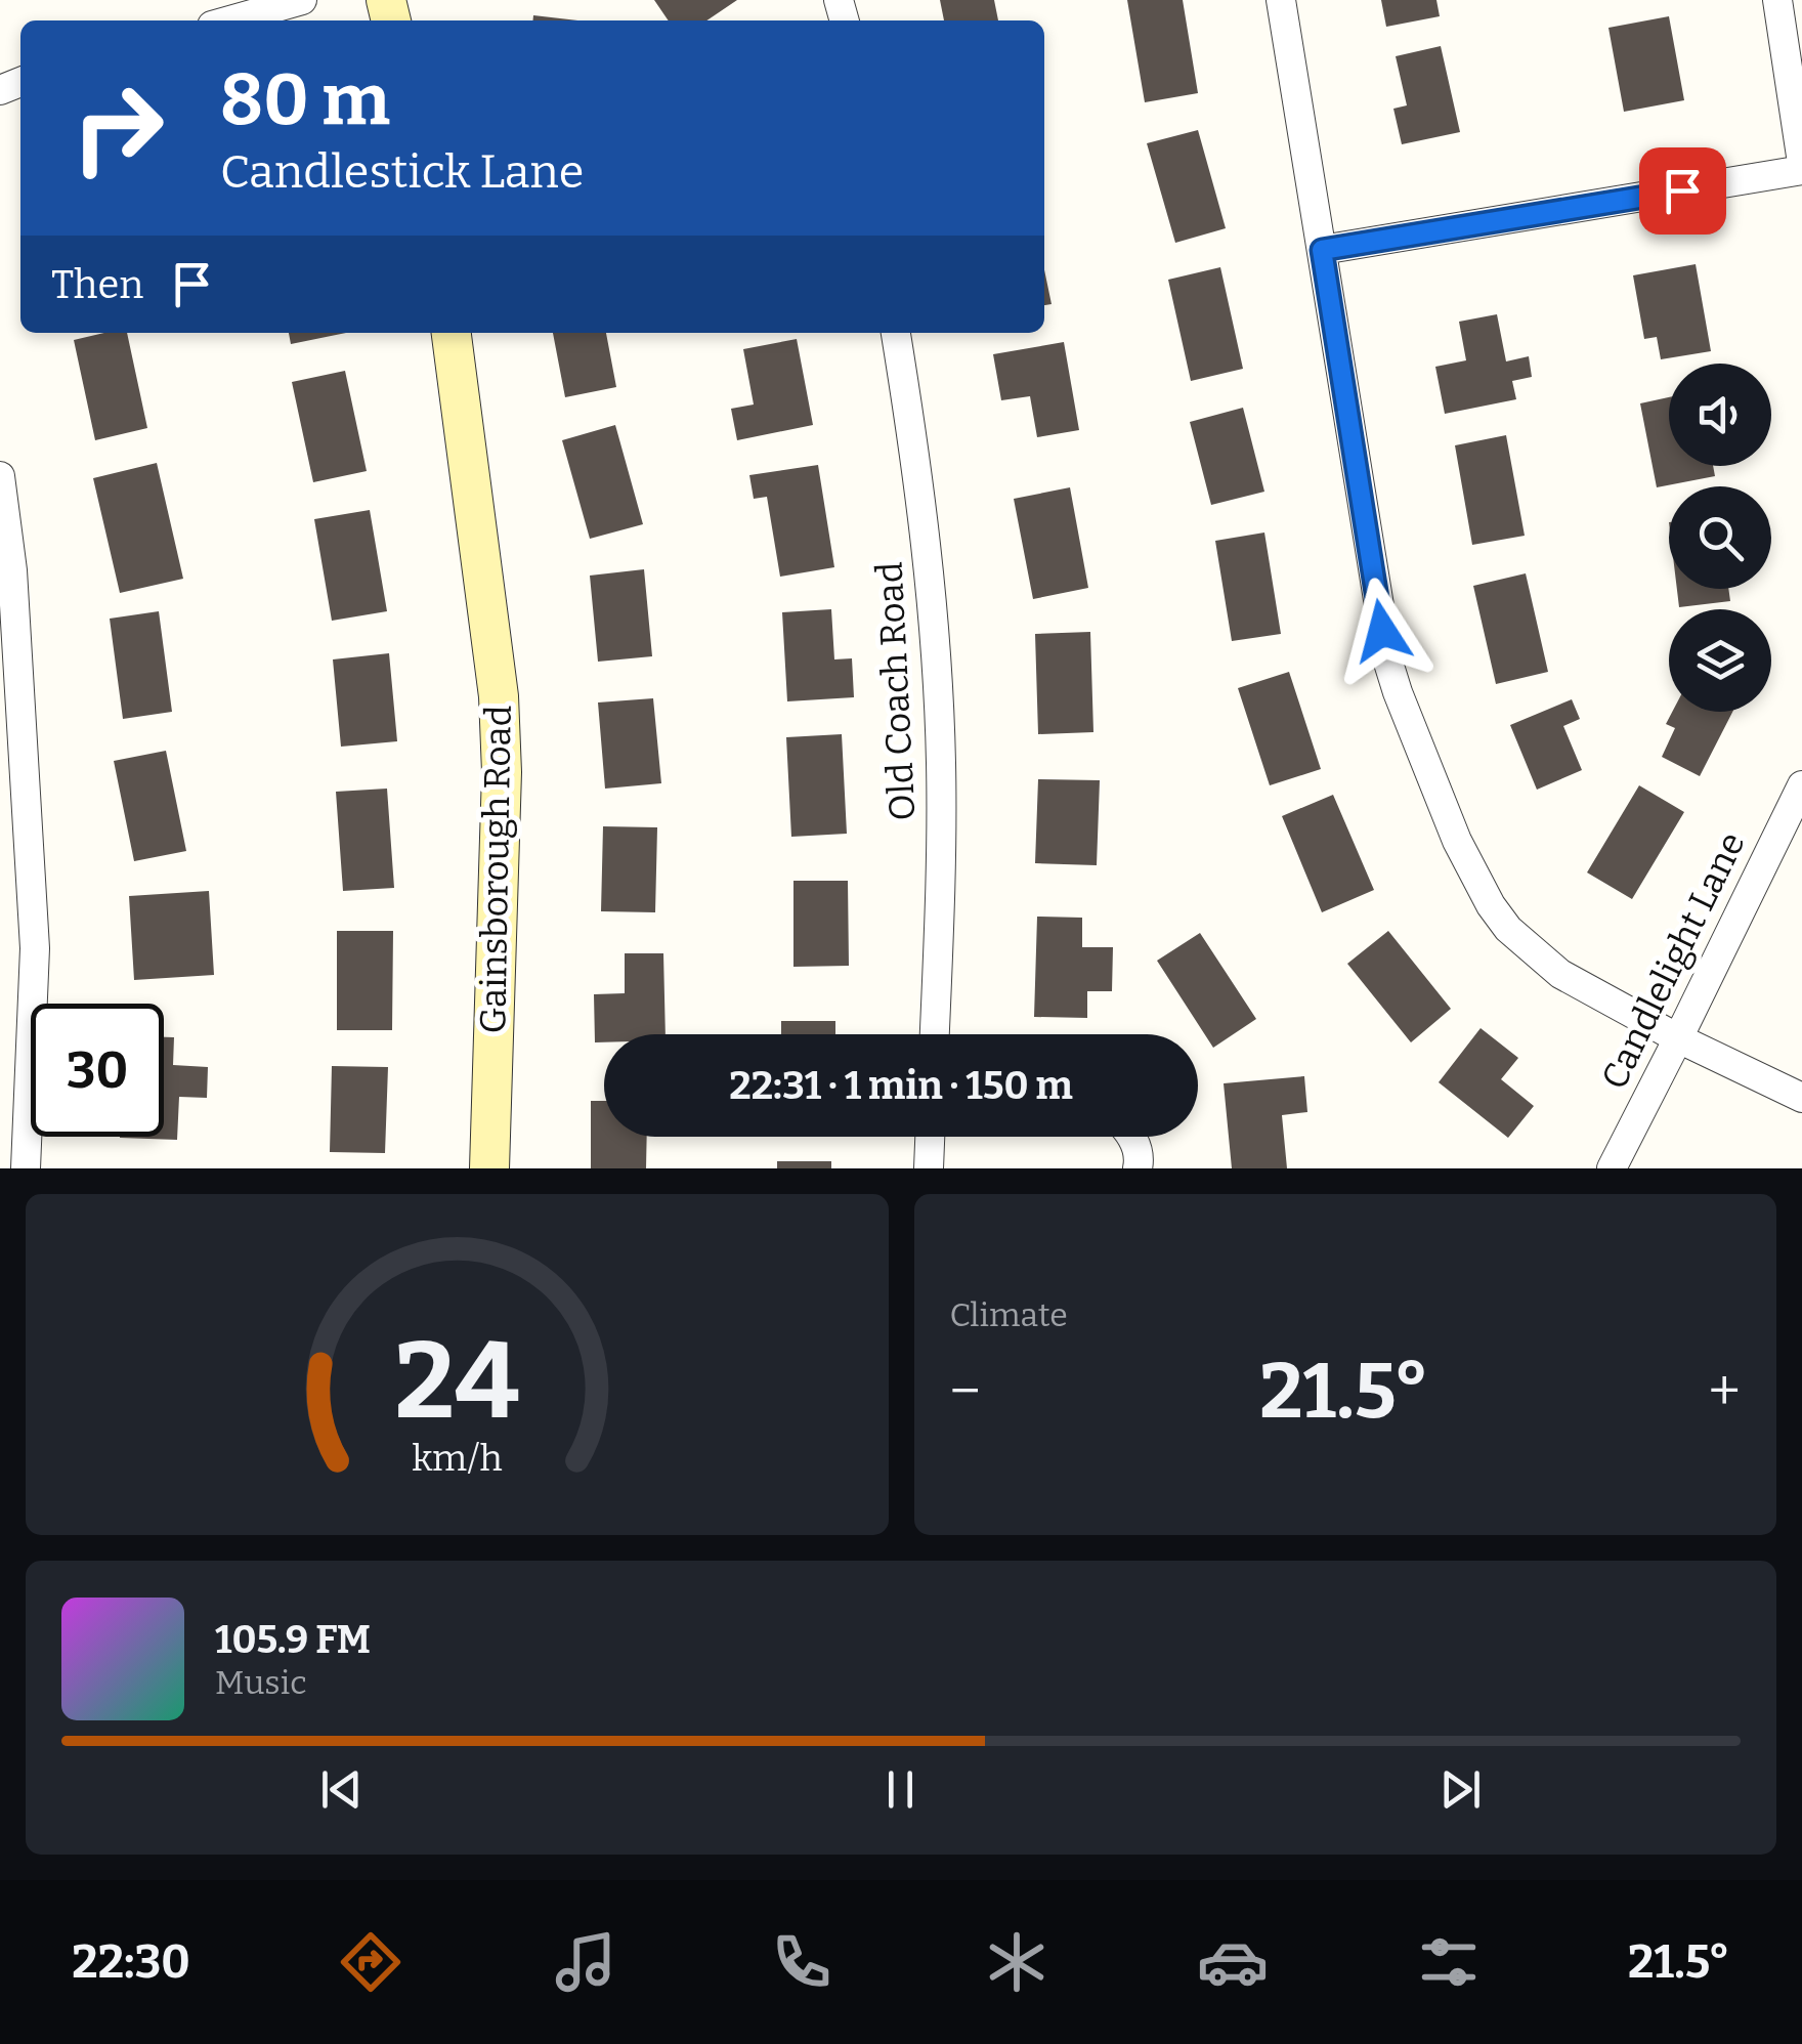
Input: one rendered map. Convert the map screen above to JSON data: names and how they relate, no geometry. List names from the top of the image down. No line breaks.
{"streets":{"street":["Old Coach Road","Gainsborough Road","Candlelight Lane"]},"page":{"turn":["80 m","Candlestick Lane"],"then":"Then","limit":"30","trip":"22:31 · 1 min · 150 m","tile":"Climate","heat":["−","21.5°","+"],"song":["105.9 FM","Music"],"tabs":["22:30","21.5°"],"gauge":["24","km/h"]}}
